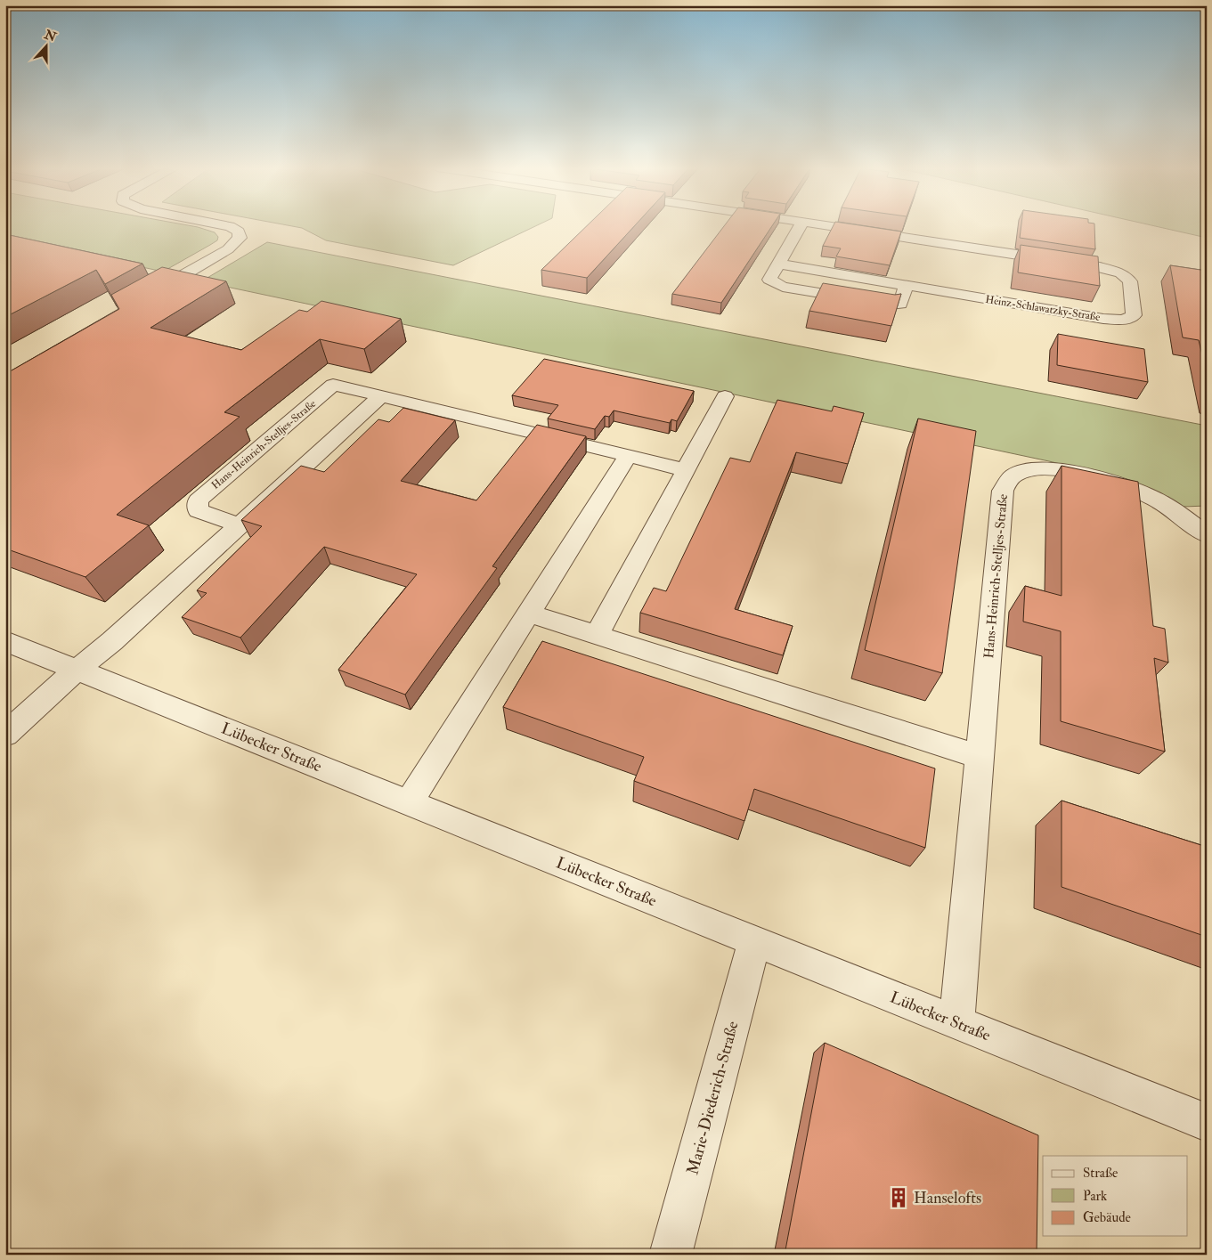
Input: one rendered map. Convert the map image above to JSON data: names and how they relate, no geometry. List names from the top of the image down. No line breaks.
{"streets":{"street":["Heinz-Schlawatzky-Straße","Hans-Heinrich-Stelljes-Straße","Lübecker Straße","Marie-Diederich-Straße"]},"crossings":[["Hans-Heinrich-Stelljes-Straße","Lübecker Straße"],["Lübecker Straße","Marie-Diederich-Straße"]],"places":{"building":["Hanselofts"]},"legend":["Straße","Park","Gebäude"],"north":"top"}
